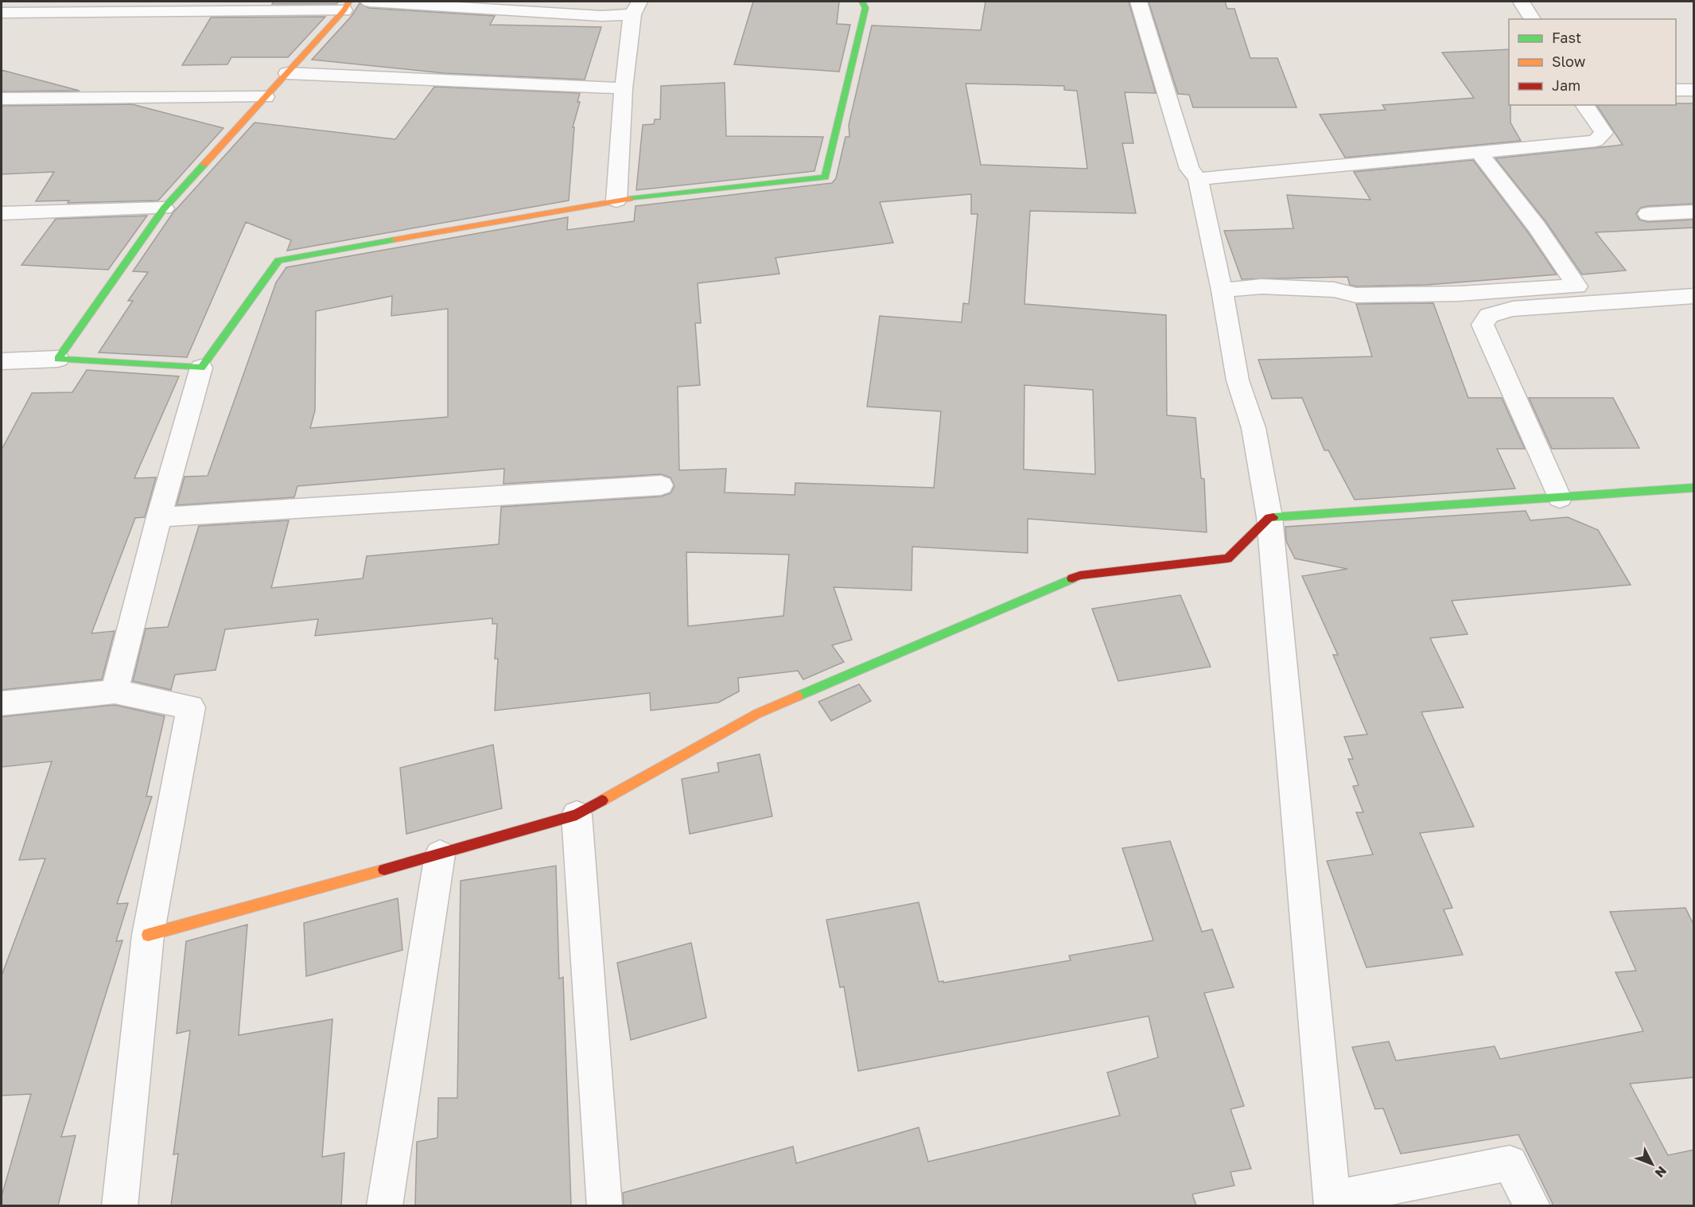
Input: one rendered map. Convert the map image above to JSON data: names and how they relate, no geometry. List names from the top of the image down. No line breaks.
{"legend":["Fast","Slow","Jam"],"north":"bottom right"}
